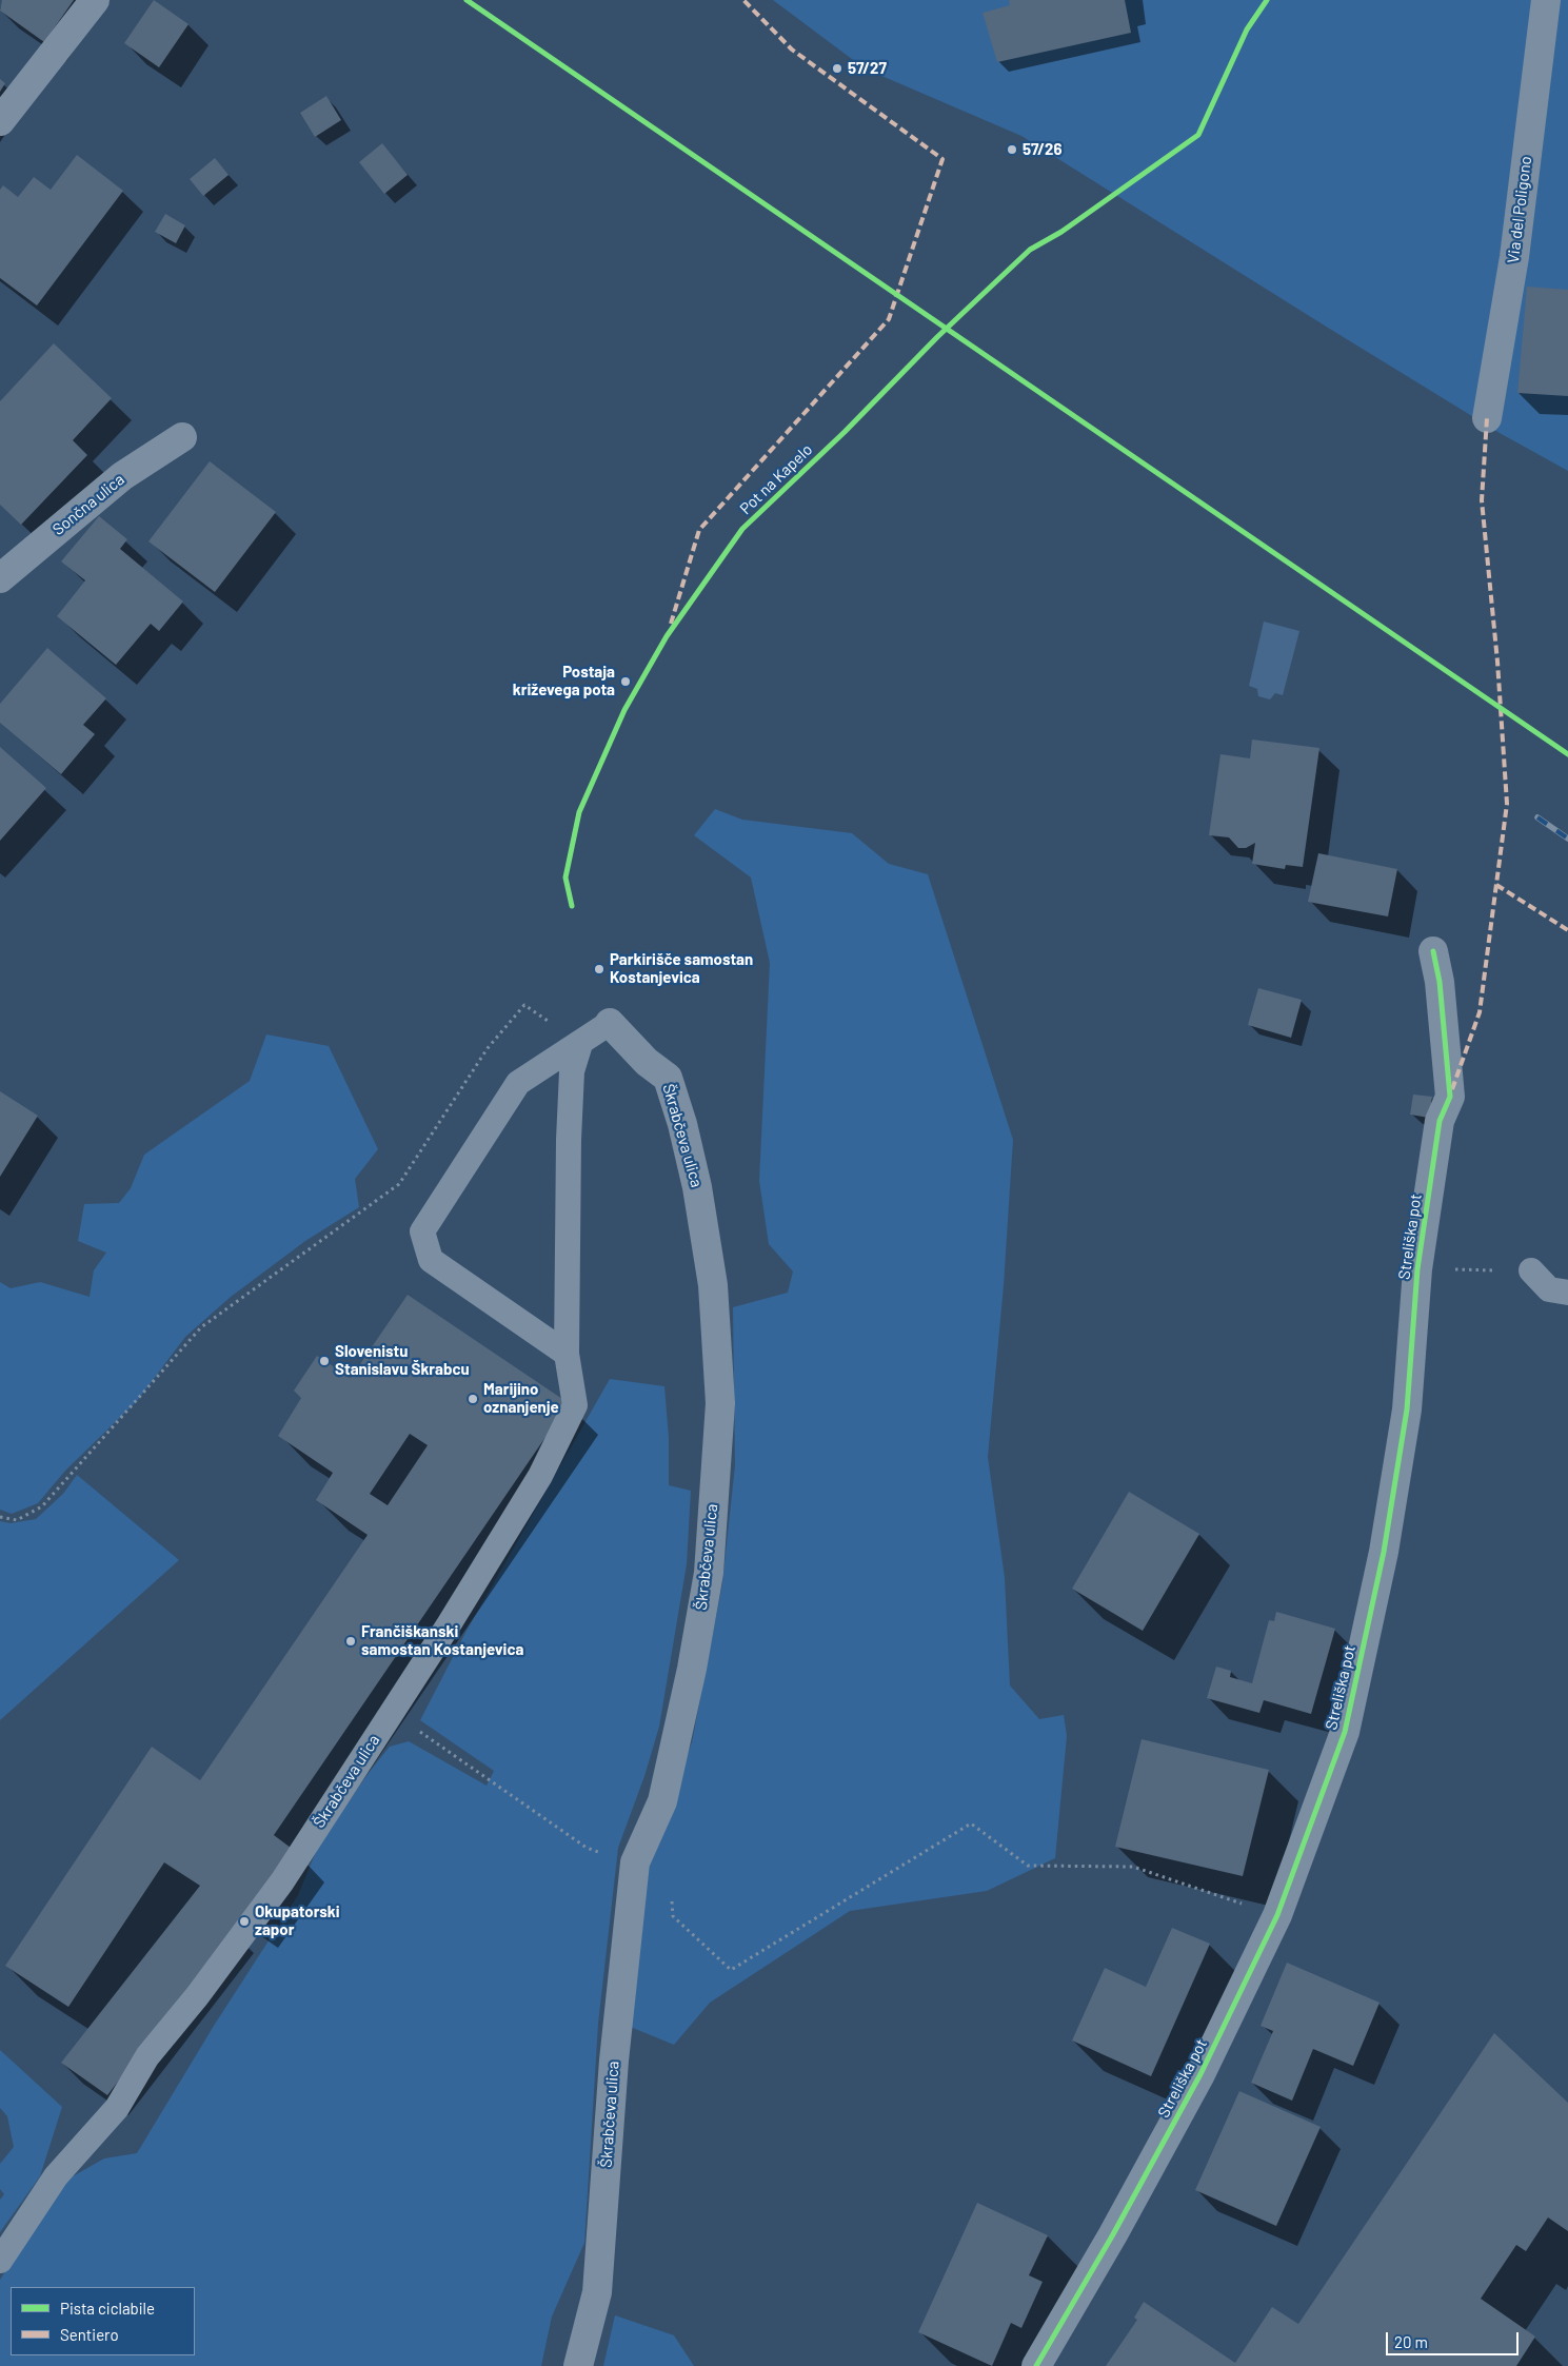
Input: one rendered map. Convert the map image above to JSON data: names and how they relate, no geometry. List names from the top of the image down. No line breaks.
{"streets":{"street":["Via del Poligono","Sončna ulica","Škrabčeva ulica","Streliška pot"],"cycle path":["Pot na Kapelo"]},"places":["57/27","57/26","Postaja križevega pota","Parkirišče samostan Kostanjevica","Slovenistu Stanislavu Škrabcu","Marijino oznanjenje","Frančiškanski samostan Kostanjevica","Okupatorski zapor"],"legend":["Pista ciclabile","Sentiero"],"scale_bar":"20 m"}
